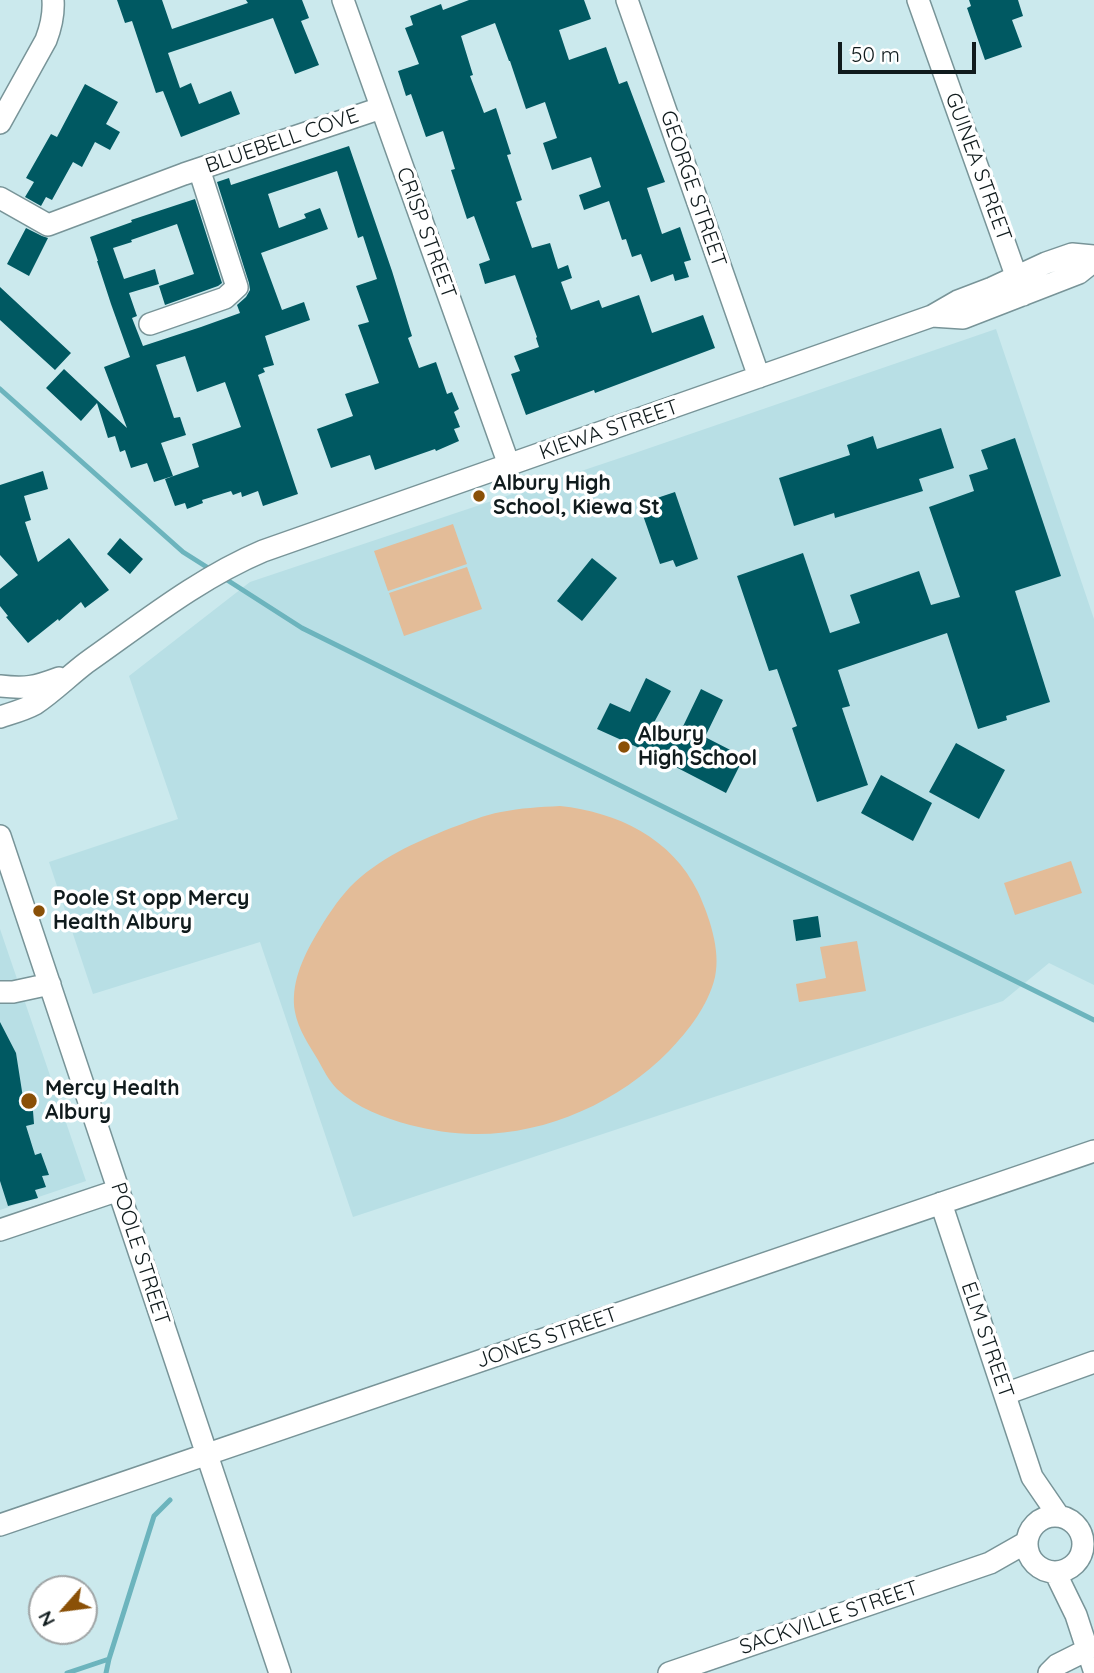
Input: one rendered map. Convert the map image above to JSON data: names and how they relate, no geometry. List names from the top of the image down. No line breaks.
{"streets":{"street":["BLUEBELL COVE","GUINEA STREET","GEORGE STREET","CRISP STREET","KIEWA STREET","POOLE STREET","JONES STREET","ELM STREET","SACKVILLE STREET"]},"crossings":[["BLUEBELL COVE","CRISP STREET"],["GUINEA STREET","KIEWA STREET"],["GEORGE STREET","KIEWA STREET"],["CRISP STREET","KIEWA STREET"],["POOLE STREET","JONES STREET"],["JONES STREET","ELM STREET"],["ELM STREET","SACKVILLE STREET"]],"places":["Albury High School, Kiewa St","Albury High School","Poole St opp Mercy Health Albury","Mercy Health Albury"],"scale_bar":"50 m","north":"bottom left"}
